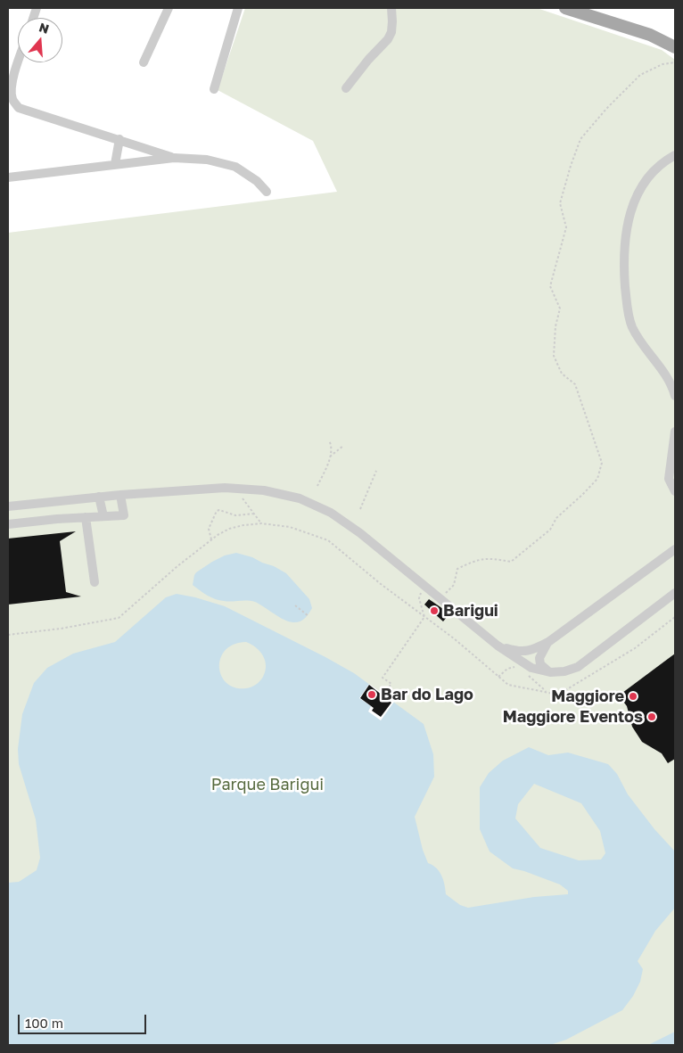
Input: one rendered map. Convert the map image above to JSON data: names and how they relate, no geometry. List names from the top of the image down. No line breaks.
{"parks":["Parque Barigui"],"places":["Barigui","Bar do Lago","Maggiore","Maggiore Eventos"],"scale_bar":"100 m","north":"top"}
